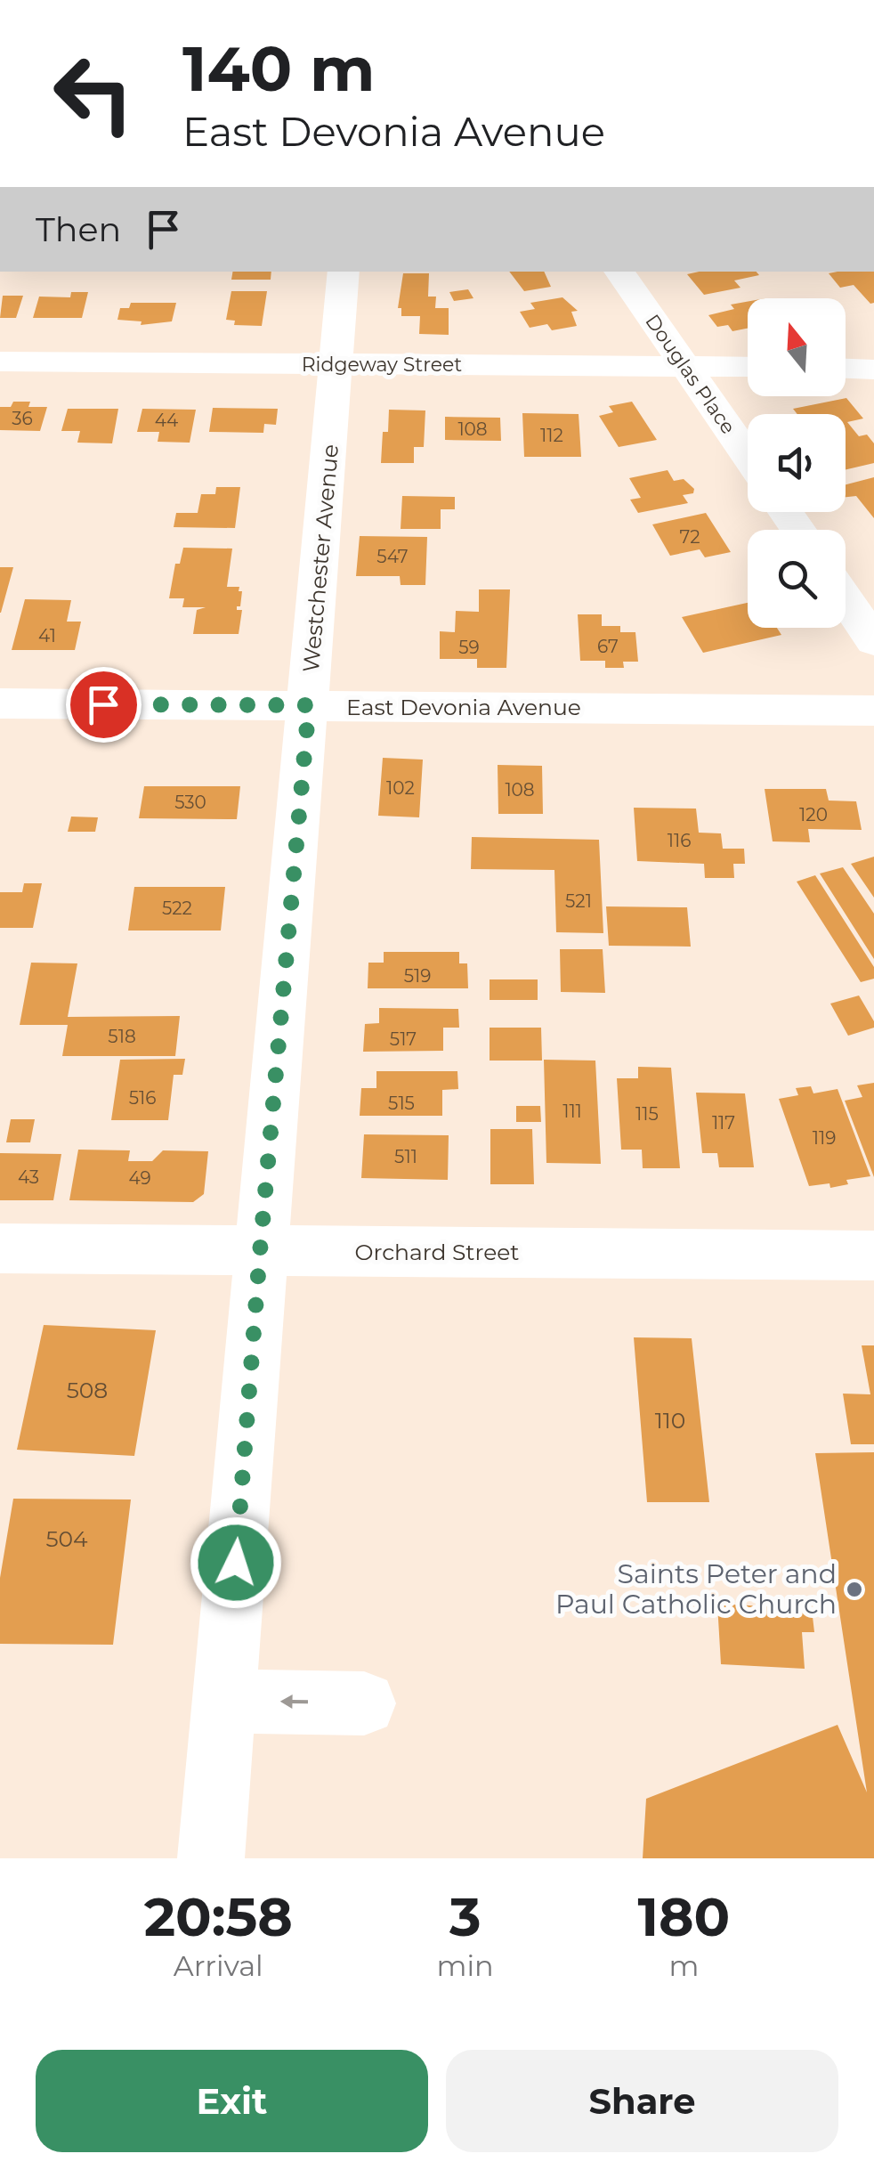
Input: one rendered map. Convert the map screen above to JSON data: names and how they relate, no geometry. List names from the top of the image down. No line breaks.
{"streets":{"street":["Ridgeway Street","Douglas Place","Westchester Avenue","East Devonia Avenue","Orchard Street"]},"crossings":[["Ridgeway Street","Douglas Place"],["Ridgeway Street","Westchester Avenue"],["Westchester Avenue","East Devonia Avenue"],["Westchester Avenue","Orchard Street"]],"places":["Saints Peter and Paul Catholic Church"],"house_numbers":["36","44","108","112","72","547","41","67","59","102","108","530","120","116","521","522","519","518","517","516","515","111","115","117","119","511","43","49","508","110","504"],"north":"top","page":{"turn":["140 m","East Devonia Avenue"],"then":"Then","eta":["20:58","Arrival","3","min","180","m"],"buttons":["Exit","Share"]}}
